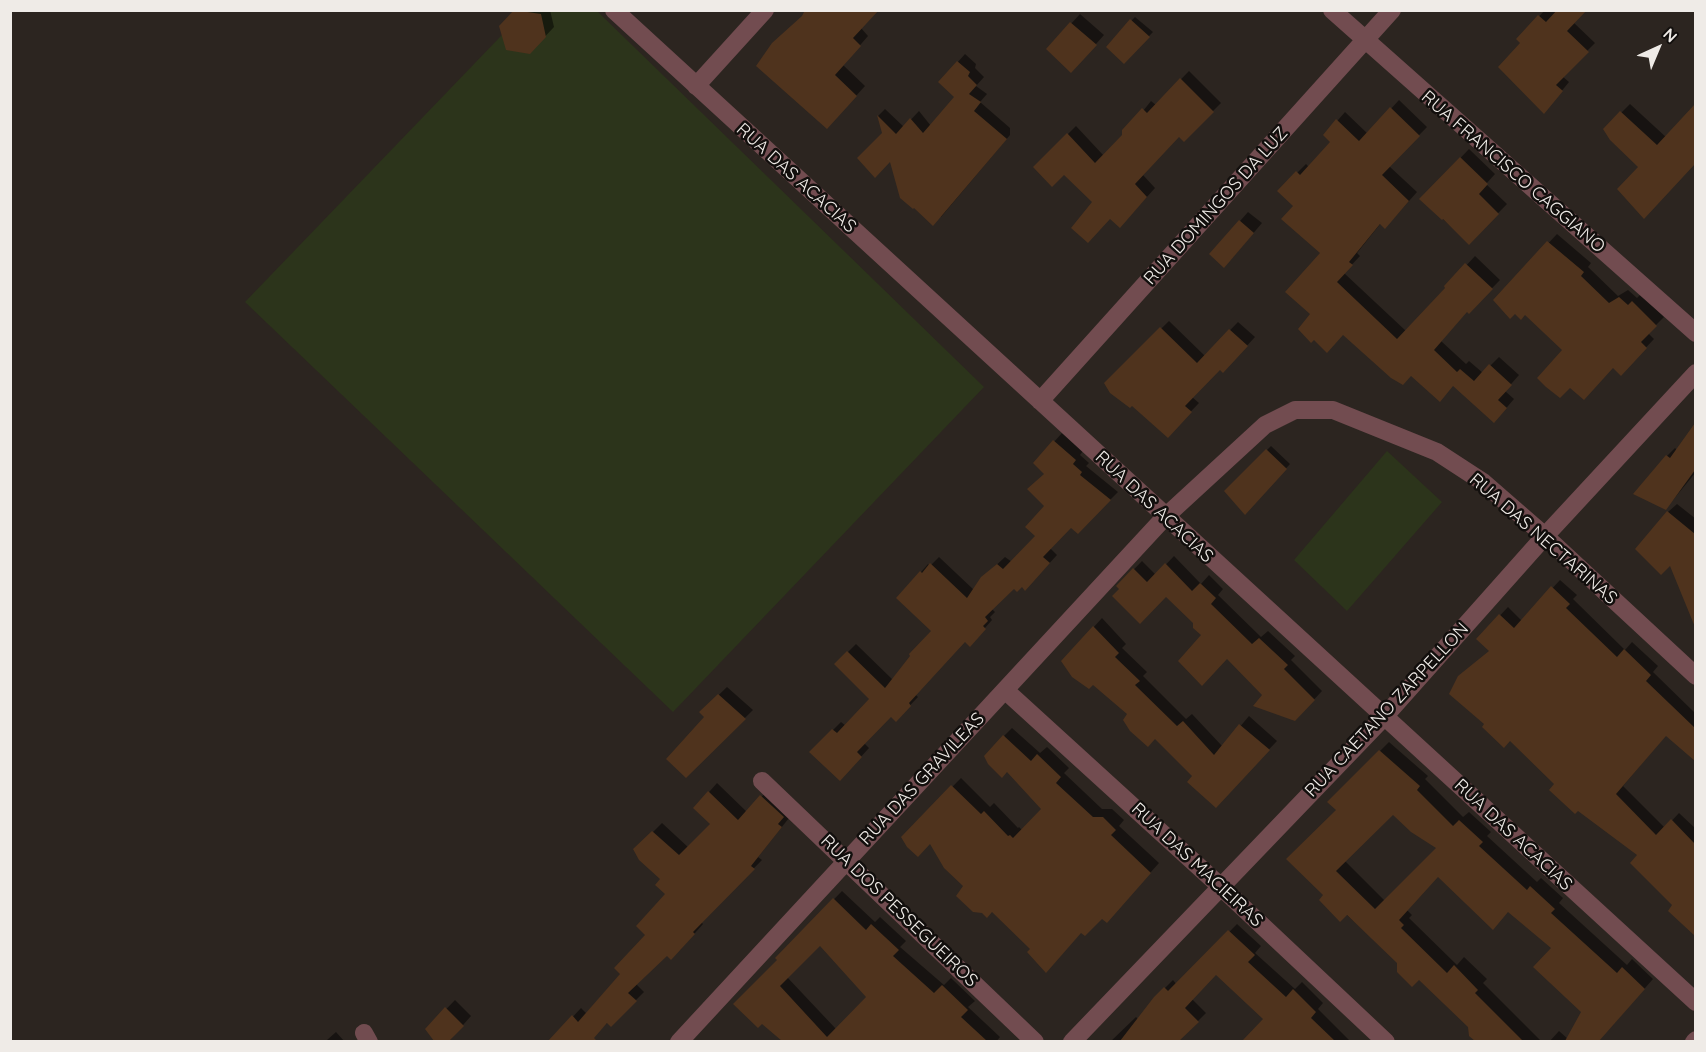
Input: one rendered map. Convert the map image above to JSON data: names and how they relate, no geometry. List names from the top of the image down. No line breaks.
{"streets":{"street":["RUA FRANCISCO CAGGIANO","RUA DAS ACACIAS","RUA DOMINGOS DA LUZ","RUA DAS NECTARINAS","RUA CAETANO ZARPELLON","RUA DAS GRAVILEAS","RUA DAS MACIEIRAS","RUA DOS PESSEGUEIROS"]},"crossings":[["RUA FRANCISCO CAGGIANO","RUA DOMINGOS DA LUZ"],["RUA DAS ACACIAS","RUA DOMINGOS DA LUZ"],["RUA DAS ACACIAS","RUA DAS NECTARINAS"],["RUA DAS ACACIAS","RUA CAETANO ZARPELLON"],["RUA DAS ACACIAS","RUA DAS GRAVILEAS"],["RUA DAS NECTARINAS","RUA CAETANO ZARPELLON"],["RUA DAS NECTARINAS","RUA DAS GRAVILEAS"],["RUA CAETANO ZARPELLON","RUA DAS MACIEIRAS"],["RUA DAS GRAVILEAS","RUA DAS MACIEIRAS"],["RUA DAS GRAVILEAS","RUA DOS PESSEGUEIROS"]],"north":"top right"}
